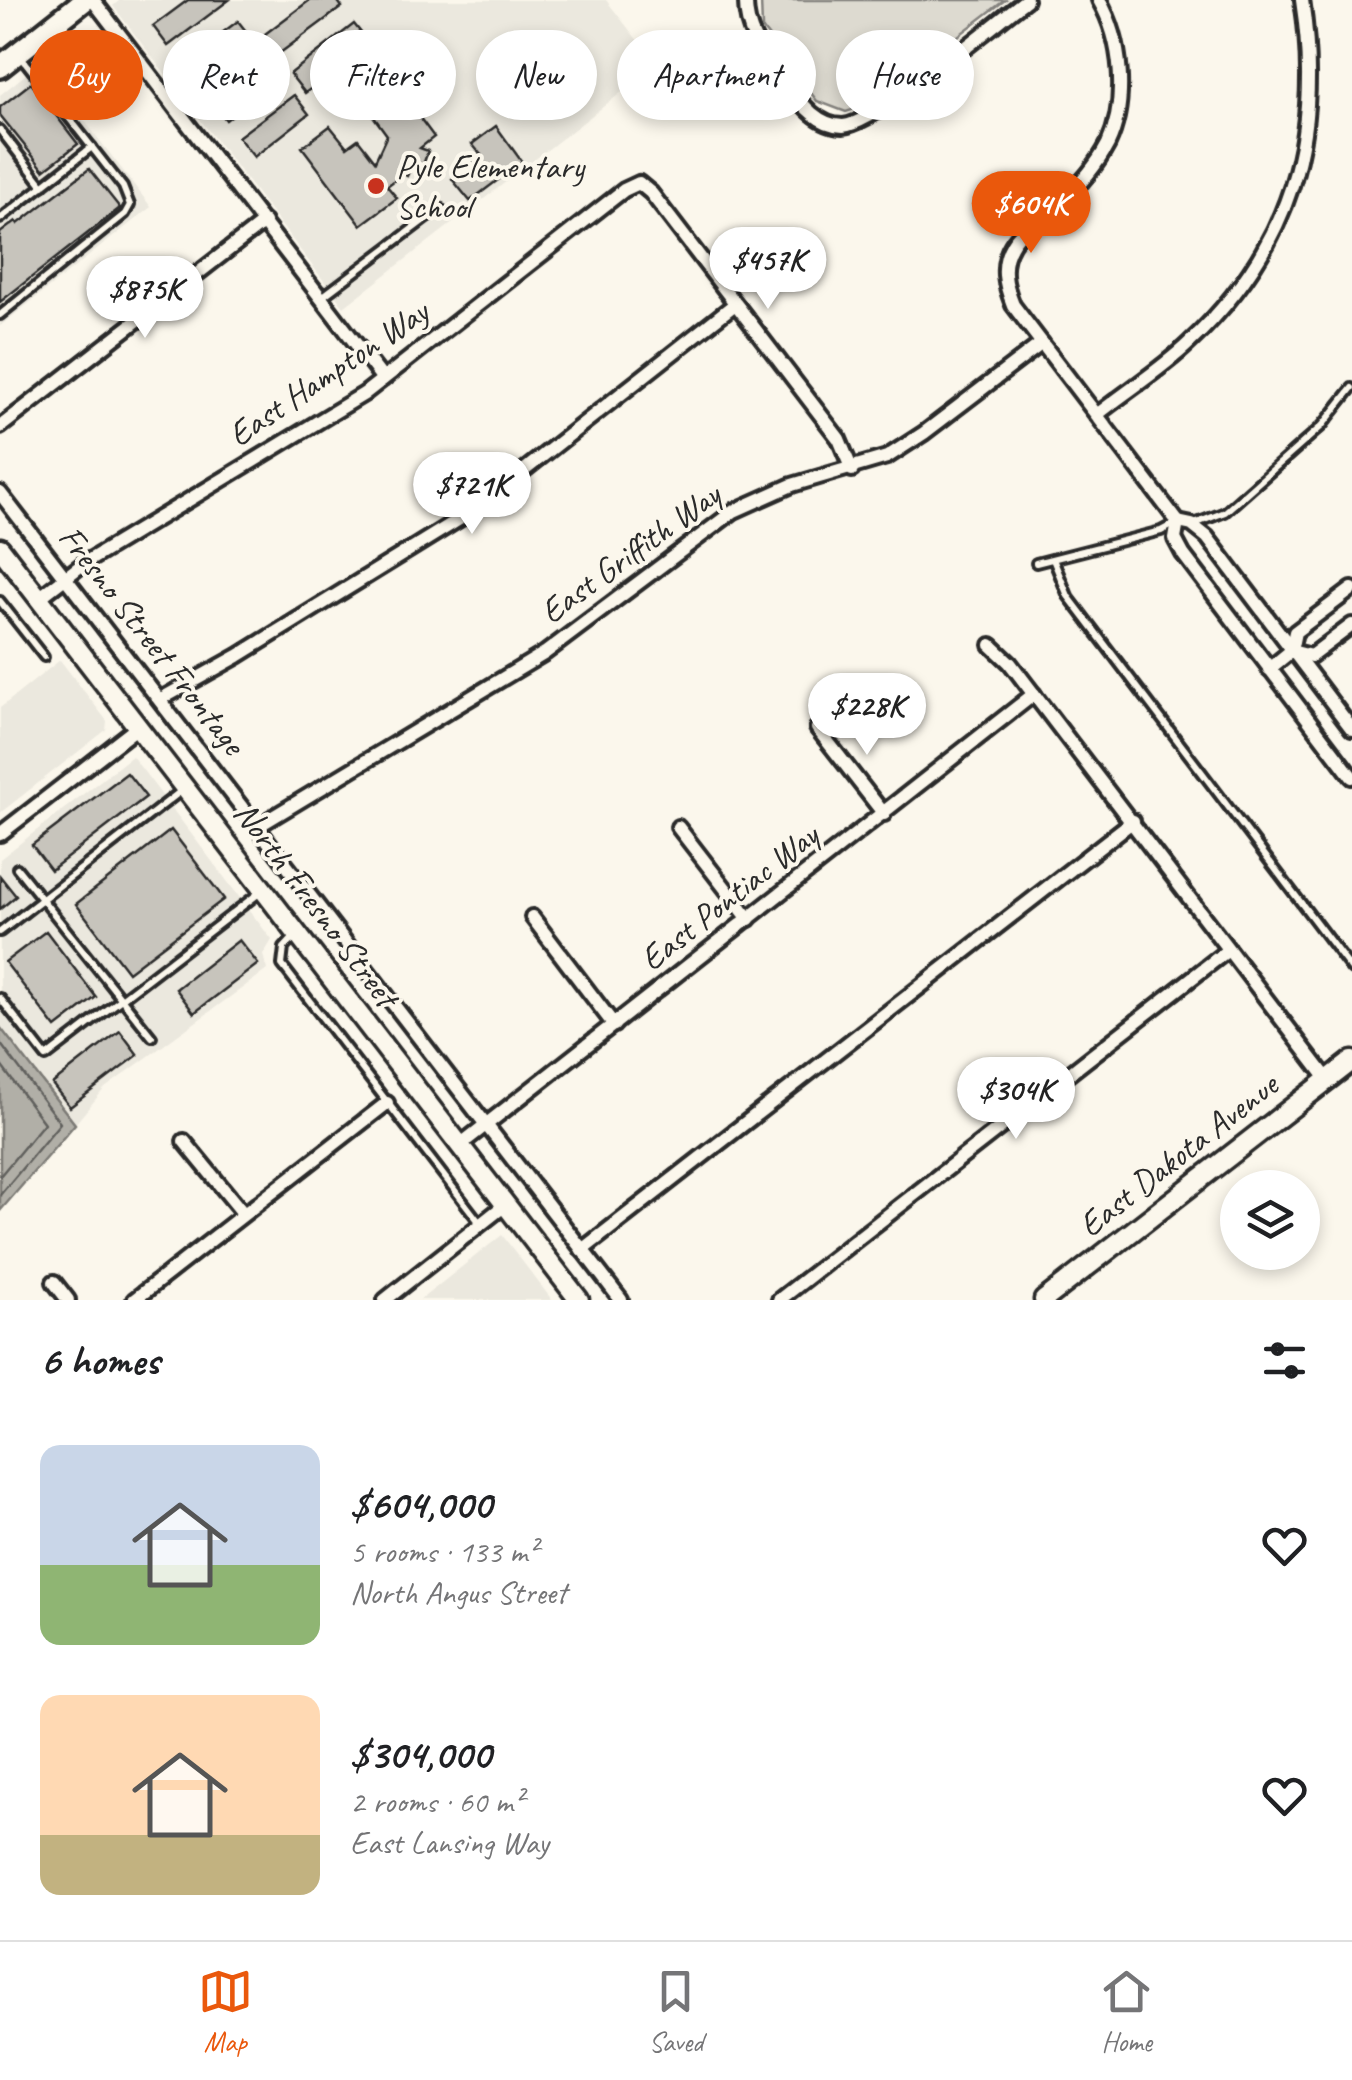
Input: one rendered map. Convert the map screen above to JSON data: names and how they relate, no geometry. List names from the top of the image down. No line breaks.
{"streets":{"main road":["North Fresno Street","East Dakota Avenue"],"street":["East Hampton Way","East Griffith Way","Fresno Street Frontage","East Pontiac Way"]},"crossings":[["East Hampton Way","Fresno Street Frontage"],["East Hampton Way","North Fresno Street"],["East Griffith Way","Fresno Street Frontage"],["Fresno Street Frontage","East Pontiac Way"],["East Pontiac Way","North Fresno Street"]],"places":["Pyle Elementary School"],"page":{"chip":["Buy","Rent","Filters","New","Apartment","House"],"price":["$604K","$457K","$875K","$721K","$228K","$304K"],"heading":"6 homes","list":[{"name":"$604,000","note":"5 rooms · 133 m² · North Angus Street"},{"name":"$304,000","note":"2 rooms · 60 m² · East Lansing Way"}],"tabs":["Map","Saved","Home"]}}
